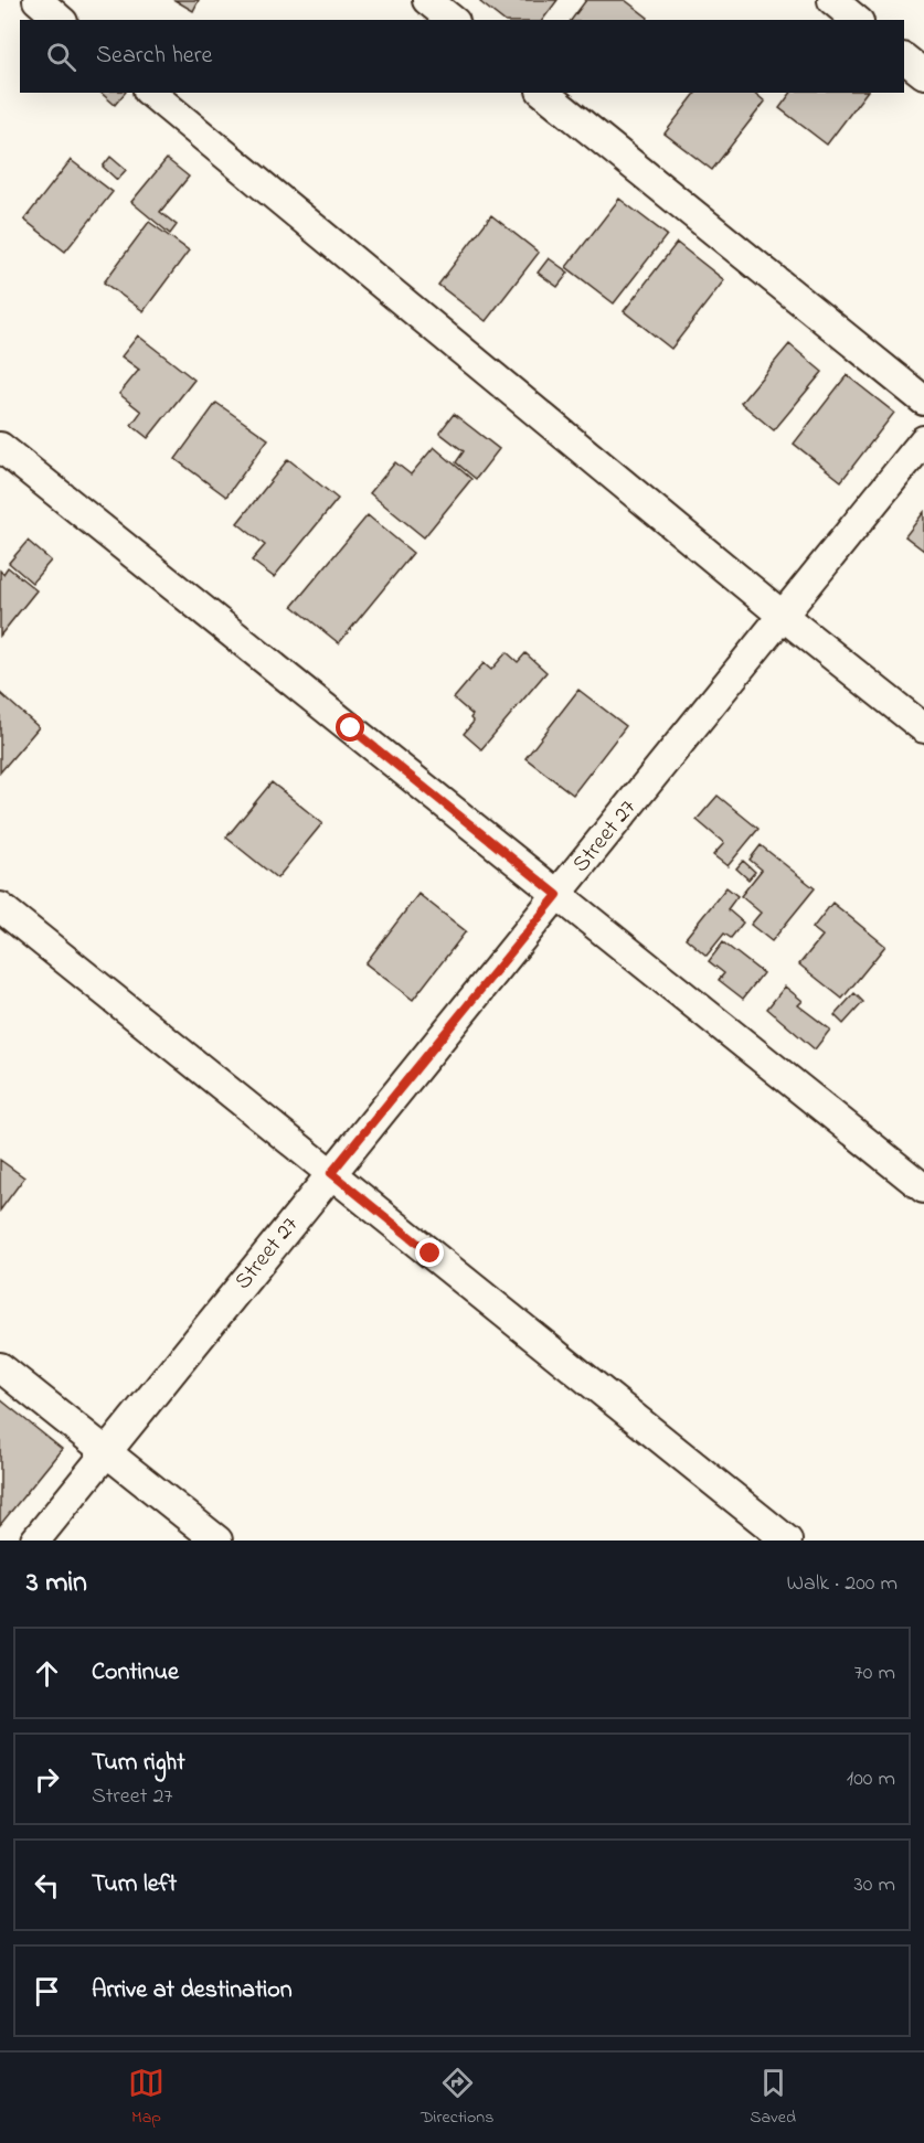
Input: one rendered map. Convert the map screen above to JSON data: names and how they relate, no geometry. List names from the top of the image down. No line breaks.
{"streets":{"street":["Street 27"]},"page":{"search":"Search here","heading":["3 min","Walk · 200 m"],"list":[["Continue","70 m"],["Turn right","Street 27","100 m"],["Turn left","30 m"],"Arrive at destination"],"nav":["Map","Directions","Saved"]}}
